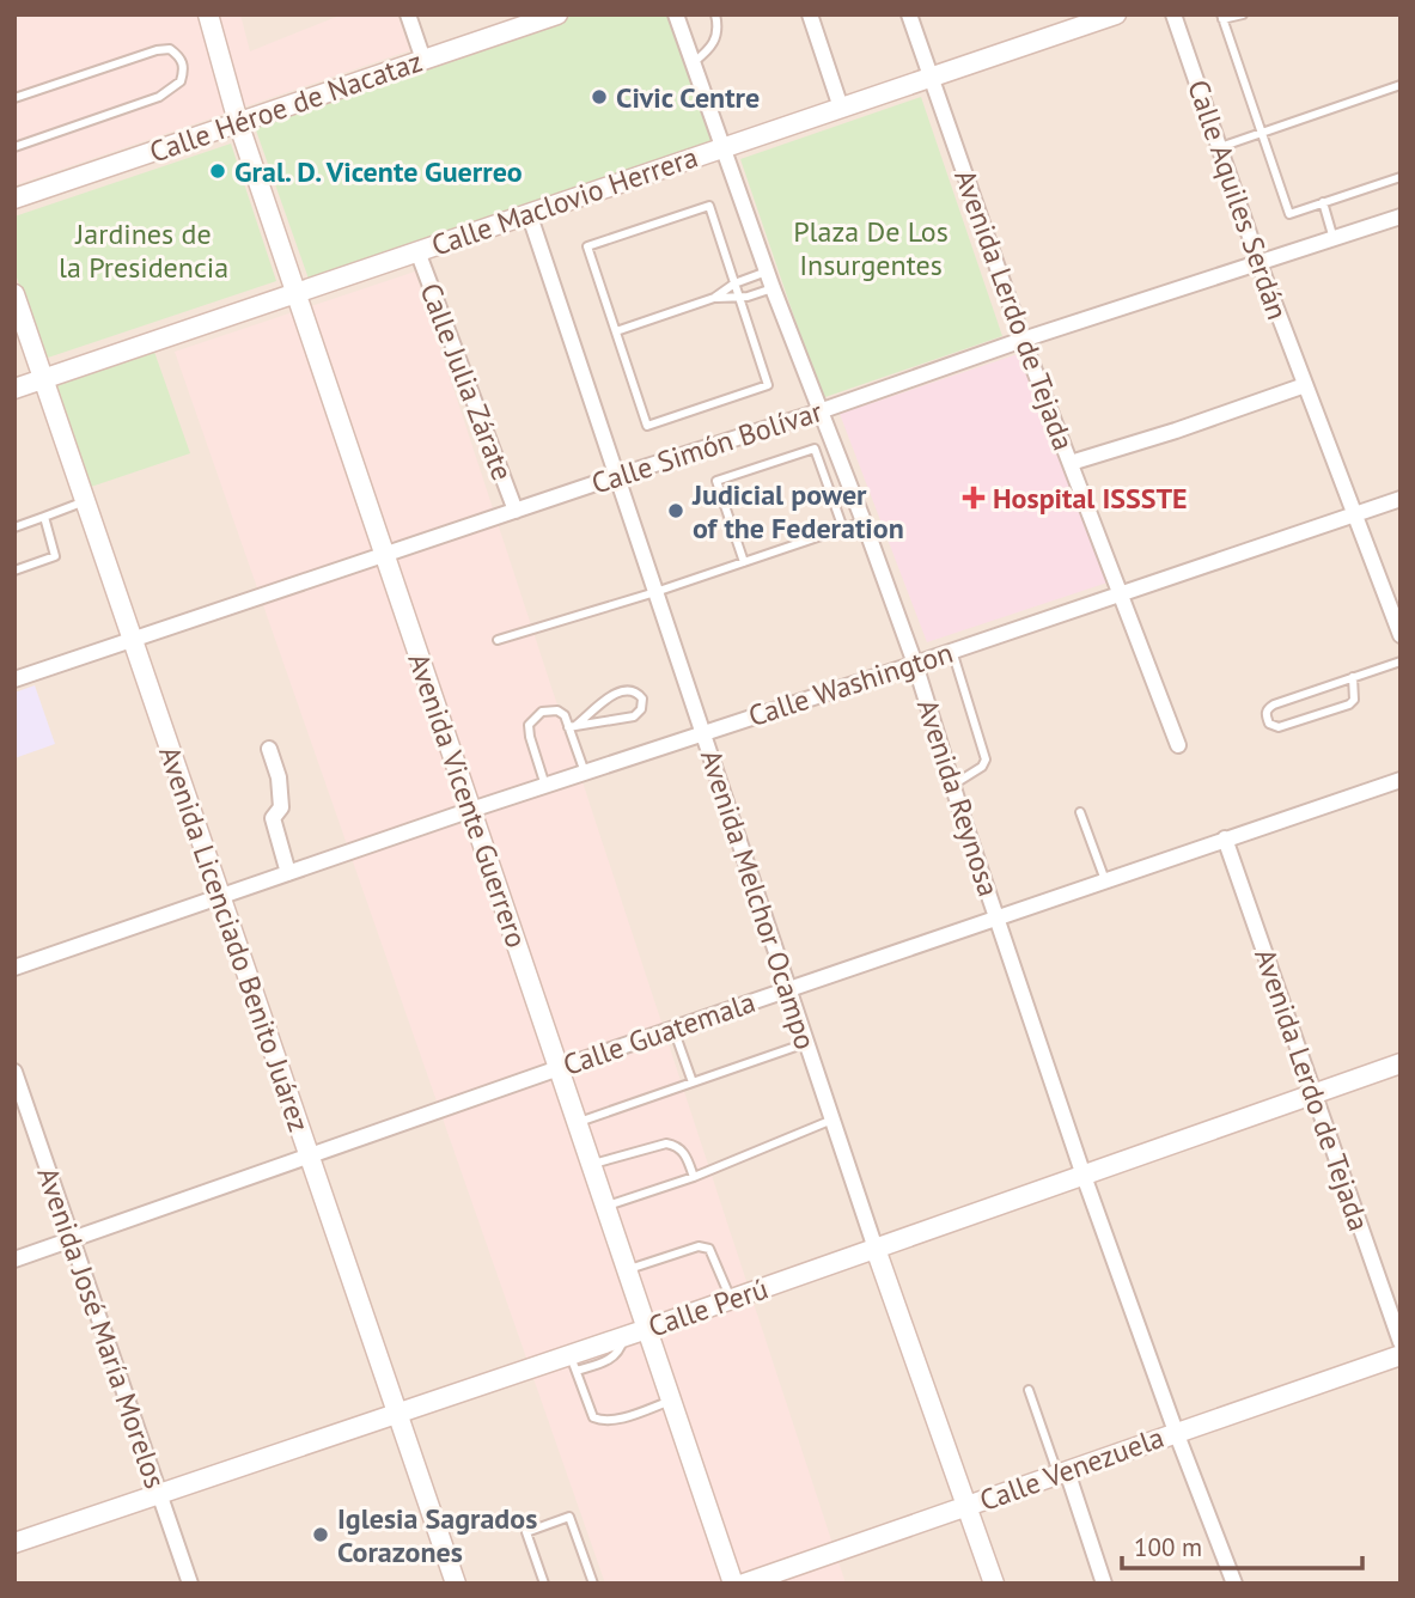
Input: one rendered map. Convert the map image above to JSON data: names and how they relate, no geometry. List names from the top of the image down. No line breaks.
{"streets":{"main road":["Calle Héroe de Nacataz","Calle Maclovio Herrera","Avenida Vicente Guerrero","Avenida Melchor Ocampo","Avenida Licenciado Benito Juárez","Calle Perú","Calle Venezuela"],"street":["Calle Aquiles Serdán","Avenida Lerdo de Tejada","Calle Julia Zárate","Calle Simón Bolívar","Calle Washington","Avenida Reynosa","Calle Guatemala","Avenida José María Morelos"]},"crossings":[["Calle Héroe de Nacataz","Avenida Vicente Guerrero"],["Calle Aquiles Serdán","Calle Simón Bolívar"],["Calle Aquiles Serdán","Calle Washington"],["Calle Maclovio Herrera","Avenida Lerdo de Tejada"],["Calle Maclovio Herrera","Calle Julia Zárate"],["Calle Maclovio Herrera","Avenida Reynosa"],["Calle Maclovio Herrera","Avenida Vicente Guerrero"],["Calle Maclovio Herrera","Avenida Melchor Ocampo"],["Calle Maclovio Herrera","Avenida Licenciado Benito Juárez"],["Avenida Lerdo de Tejada","Calle Simón Bolívar"],["Avenida Lerdo de Tejada","Calle Washington"],["Avenida Lerdo de Tejada","Calle Guatemala"],["Avenida Lerdo de Tejada","Calle Perú"],["Calle Julia Zárate","Calle Simón Bolívar"],["Calle Simón Bolívar","Avenida Reynosa"],["Calle Simón Bolívar","Avenida Vicente Guerrero"],["Calle Simón Bolívar","Avenida Melchor Ocampo"],["Calle Simón Bolívar","Avenida Licenciado Benito Juárez"],["Calle Washington","Avenida Reynosa"],["Calle Washington","Avenida Vicente Guerrero"],["Calle Washington","Avenida Melchor Ocampo"],["Calle Washington","Avenida Licenciado Benito Juárez"],["Avenida Reynosa","Calle Guatemala"],["Avenida Reynosa","Calle Perú"],["Avenida Reynosa","Calle Venezuela"],["Avenida Vicente Guerrero","Calle Guatemala"],["Avenida Vicente Guerrero","Calle Perú"],["Avenida Melchor Ocampo","Calle Guatemala"],["Avenida Melchor Ocampo","Calle Perú"],["Avenida Melchor Ocampo","Calle Venezuela"],["Avenida Licenciado Benito Juárez","Calle Guatemala"],["Avenida Licenciado Benito Juárez","Calle Perú"],["Calle Guatemala","Avenida José María Morelos"],["Calle Perú","Avenida José María Morelos"]],"parks":["Plaza De Los Insurgentes","Jardines de la Presidencia"],"places":{"other":["Civic Centre","Gral. D. Vicente Guerreo","Judicial power of the Federation","Iglesia Sagrados Corazones"],"health":["Hospital ISSSTE"]},"scale_bar":"100 m"}
